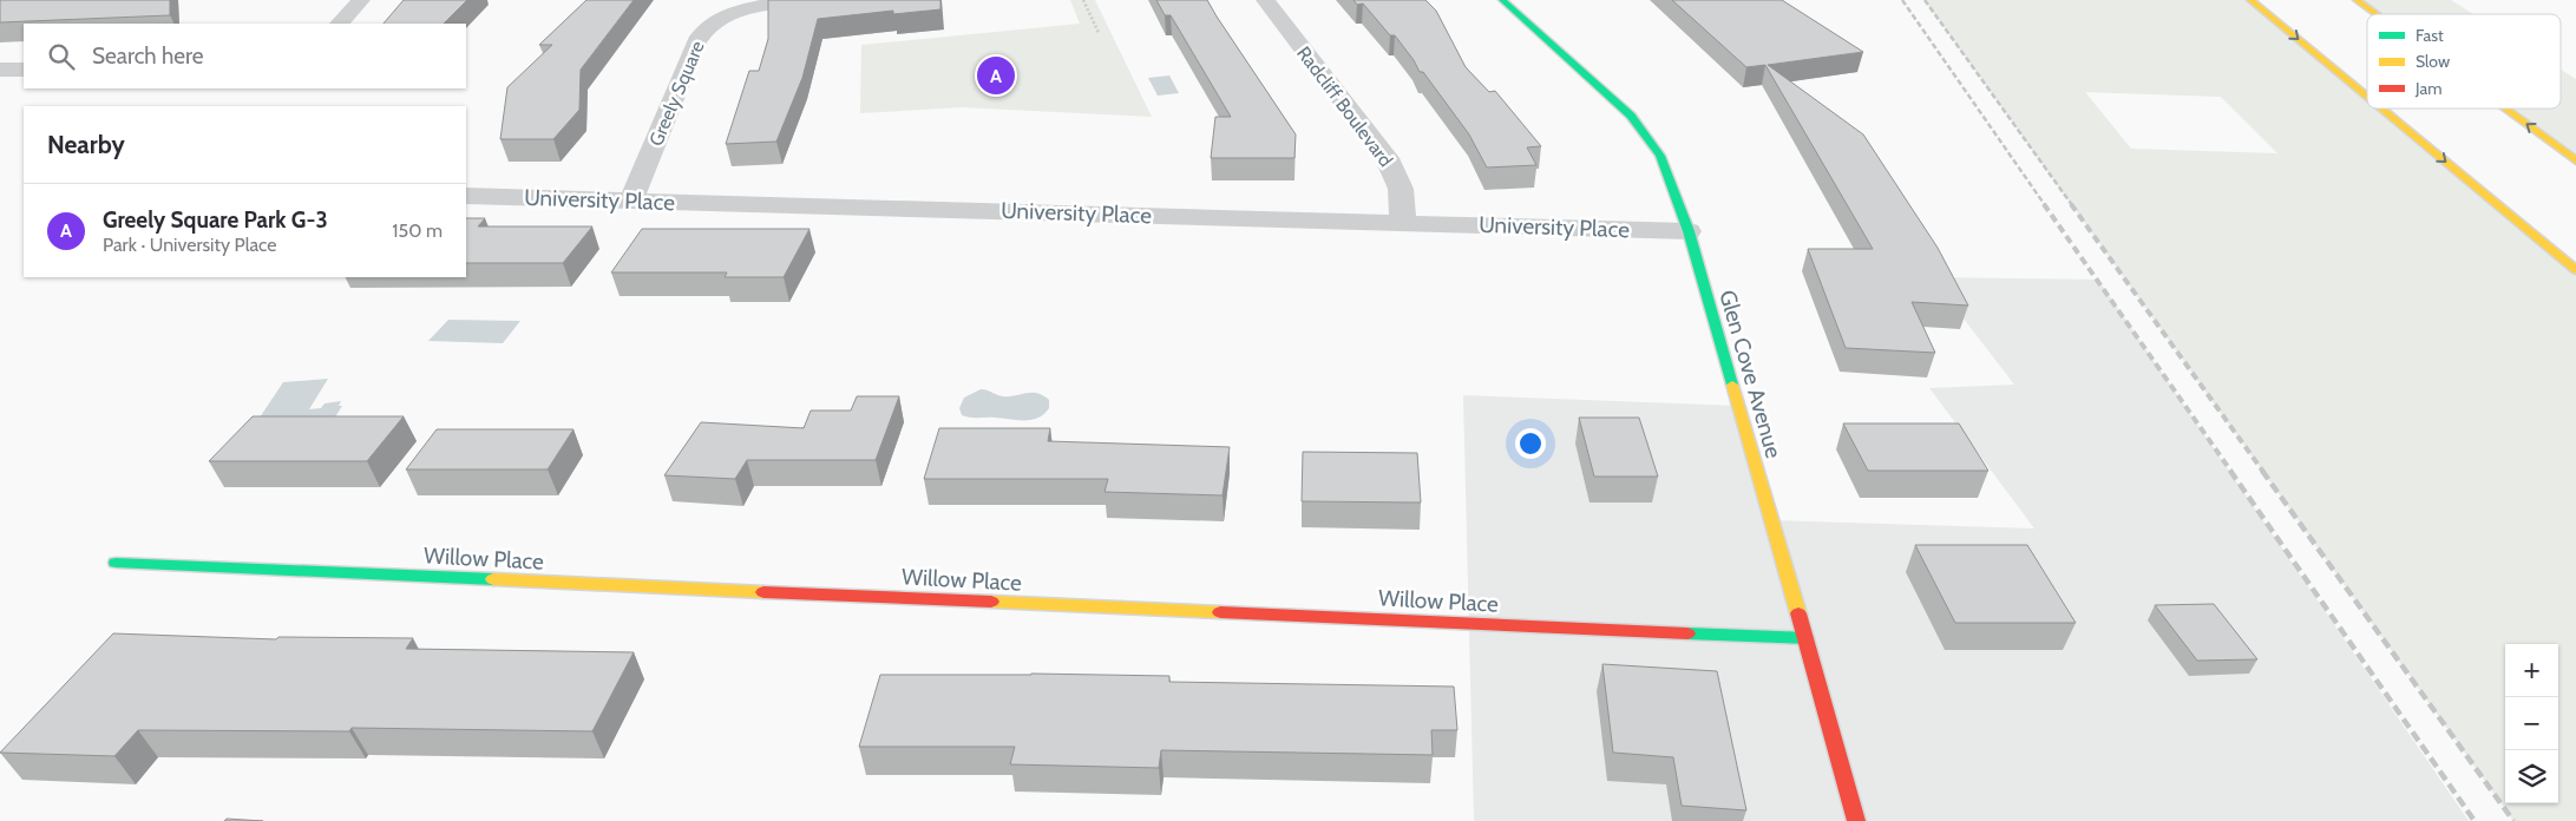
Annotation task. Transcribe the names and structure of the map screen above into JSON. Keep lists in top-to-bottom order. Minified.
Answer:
{"streets":{"main road":["Glen Cove Avenue","Willow Place"],"street":["Greely Square","Radcliff Boulevard","University Place"]},"crossings":[["Greely Square","University Place"],["Radcliff Boulevard","University Place"],["University Place","Glen Cove Avenue"],["Glen Cove Avenue","Willow Place"]],"legend":["Fast","Slow","Jam"],"page":{"search":"Search here","pins":"A","heading":"Nearby","list":[{"mark":"A","name":"Greely Square Park G-3","note":"Park · University Place","value":"150 m"}],"map_buttons":["+","−"]}}
